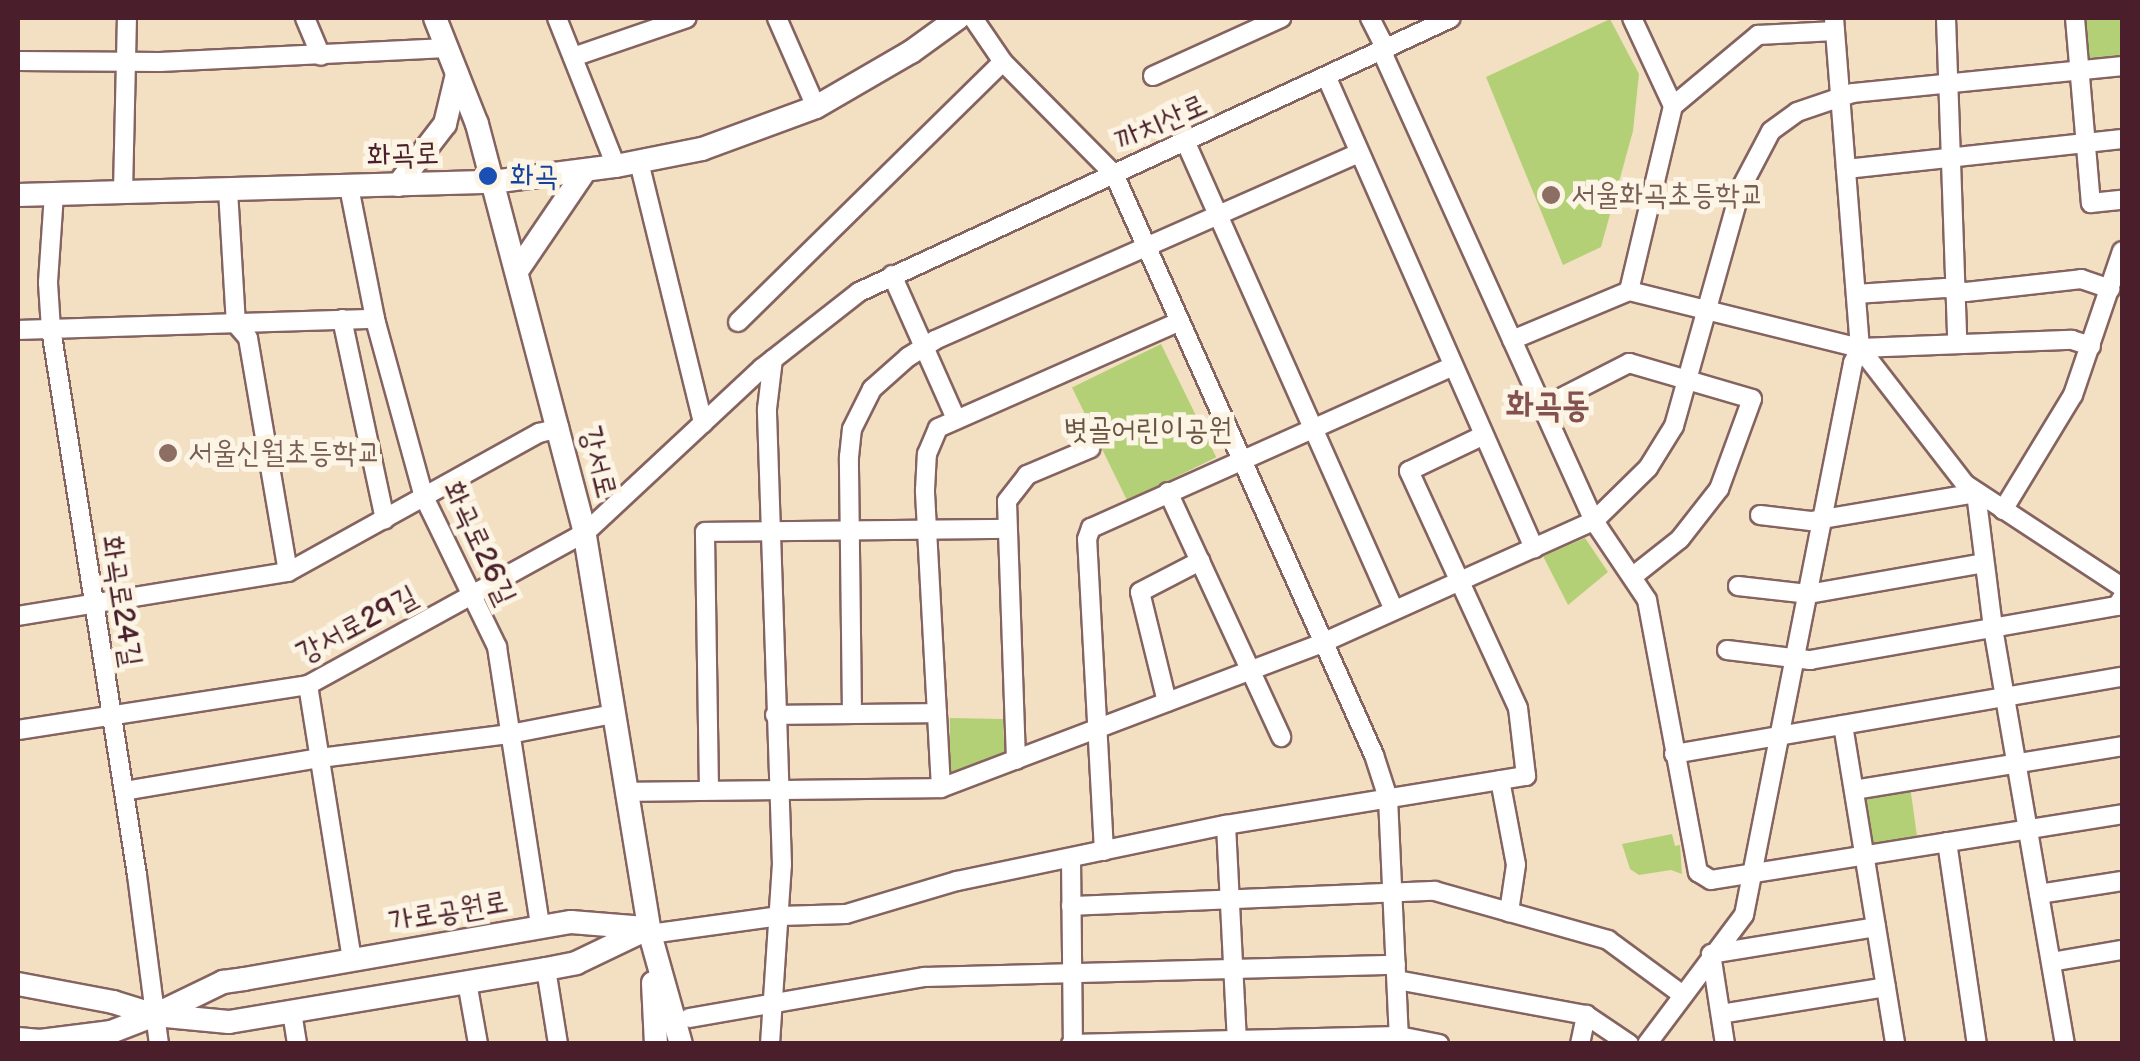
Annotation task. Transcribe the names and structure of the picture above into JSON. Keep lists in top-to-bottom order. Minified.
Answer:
{"streets":{"main road":["화곡로","강서로","가로공원로"],"street":["까치산로","화곡로26길","화곡로24길","강서로29길"]},"crossings":[["까치산로","강서로"],["까치산로","강서로29길"],["화곡로","강서로"],["화곡로","화곡로26길"],["화곡로","화곡로24길"],["강서로","강서로29길"],["강서로","가로공원로"],["화곡로26길","강서로29길"],["화곡로26길","가로공원로"],["화곡로24길","강서로29길"],["화곡로24길","가로공원로"]],"districts":["화곡동"],"parks":["볏골어린이공원"],"places":["화곡","서울화곡초등학교","서울신월초등학교"]}
